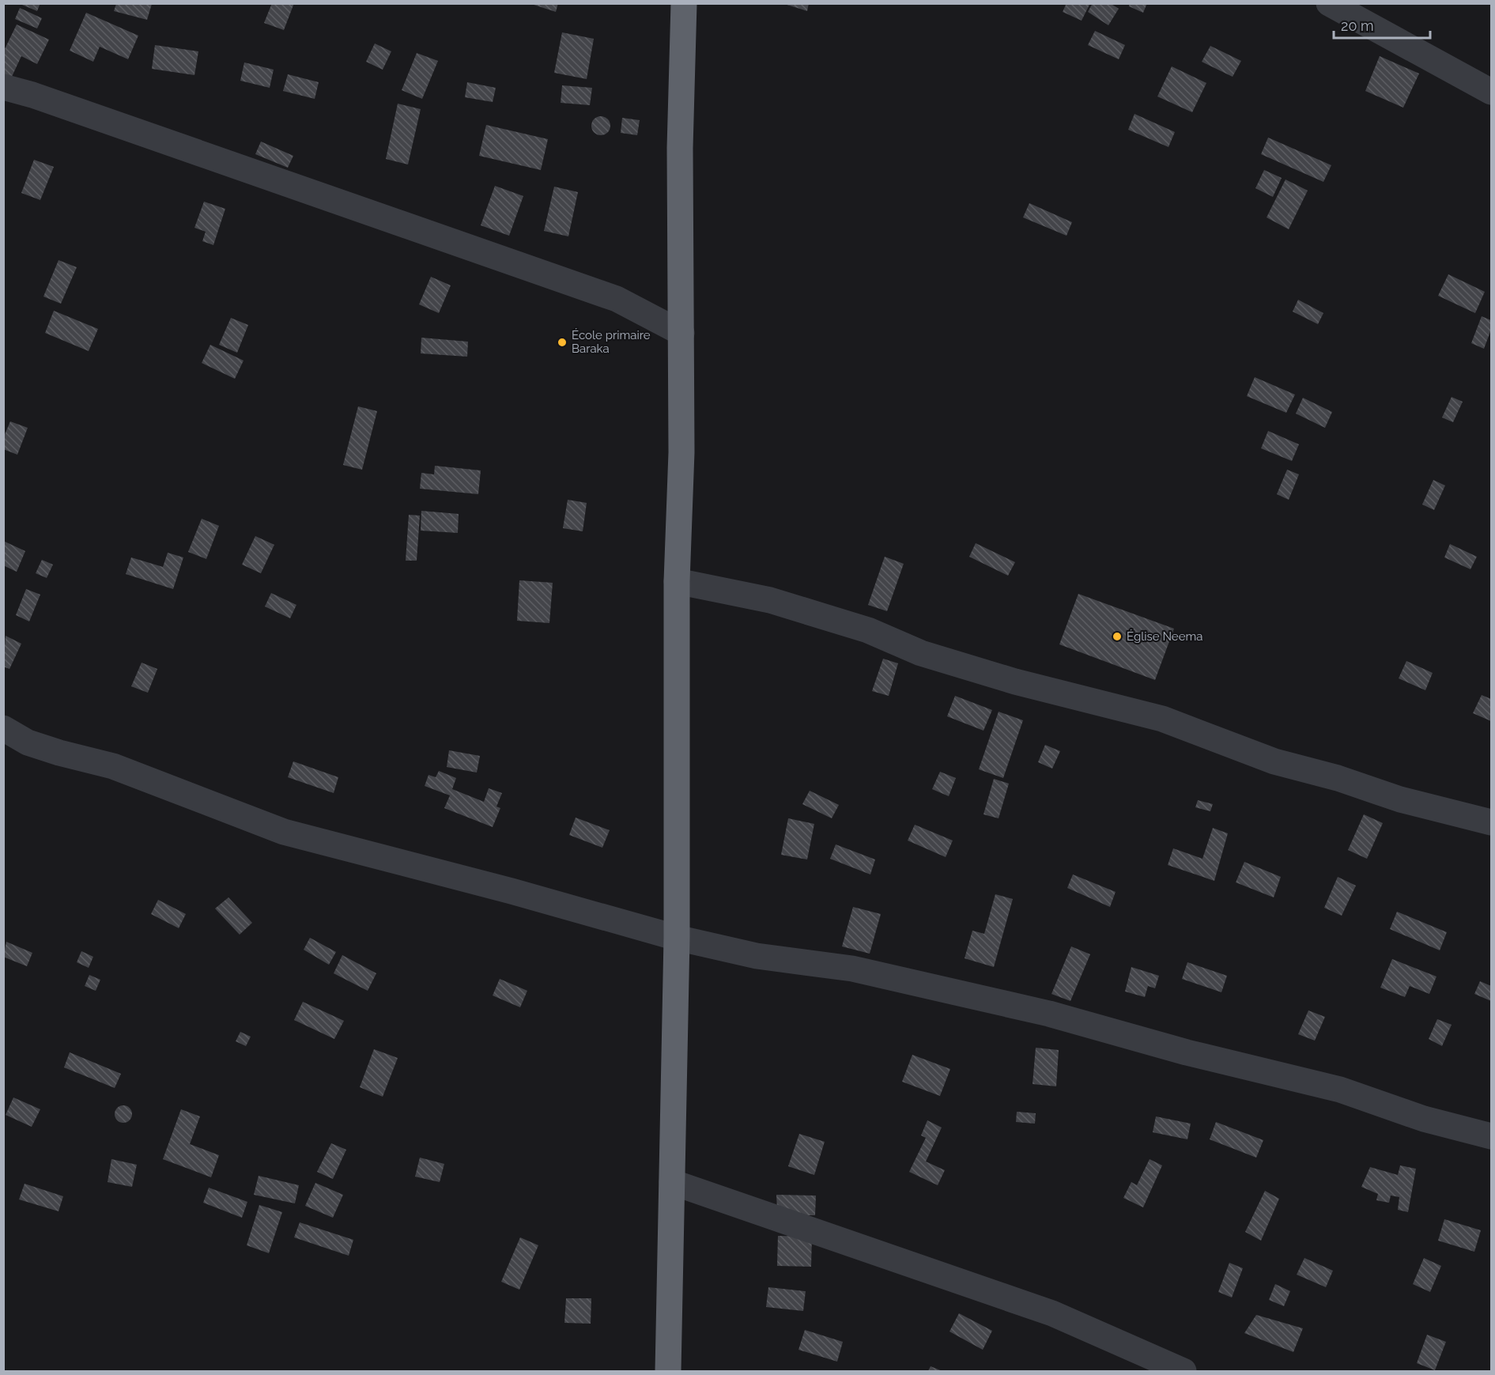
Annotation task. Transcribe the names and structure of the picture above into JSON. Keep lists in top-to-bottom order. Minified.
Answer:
{"places":["École primaire Baraka","Église Neema"],"scale_bar":"20 m"}
